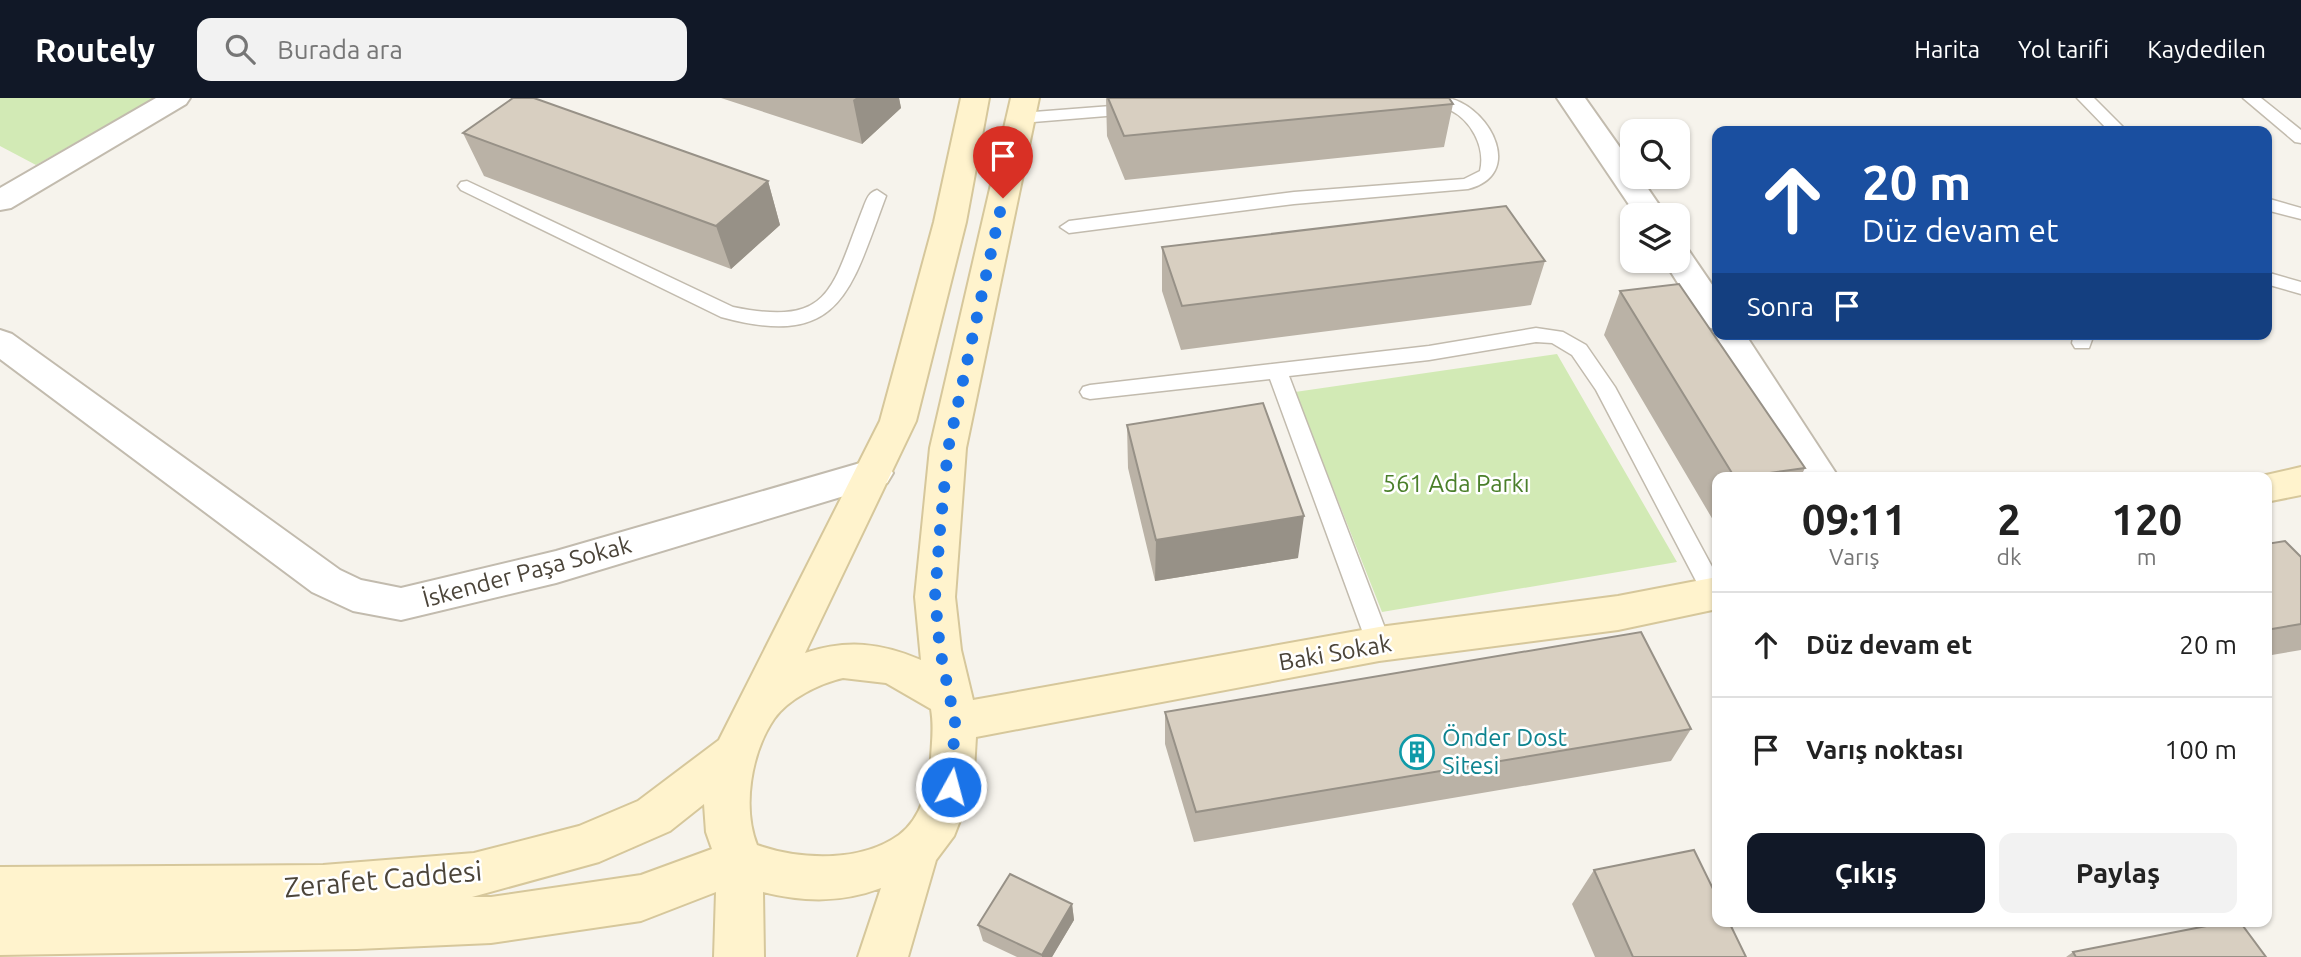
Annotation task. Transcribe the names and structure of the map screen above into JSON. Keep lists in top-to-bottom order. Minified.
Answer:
{"streets":{"main road":["Baki Sokak","Zerafet Caddesi"],"street":["İskender Paşa Sokak"]},"crossings":[["Baki Sokak","Zerafet Caddesi"]],"parks":["561 Ada Parkı"],"places":{"building":["Önder Dost Sitesi"]},"page":{"header":"Routely","search":"Burada ara","nav":["Harita","Yol tarifi","Kaydedilen"],"turn":["20 m","Düz devam et"],"then":"Sonra","eta":["09:11","Varış","2","dk","120","m"],"list":[{"name":"Düz devam et","value":"20 m"},{"name":"Varış noktası","value":"100 m"}],"buttons":["Çıkış","Paylaş"]}}
